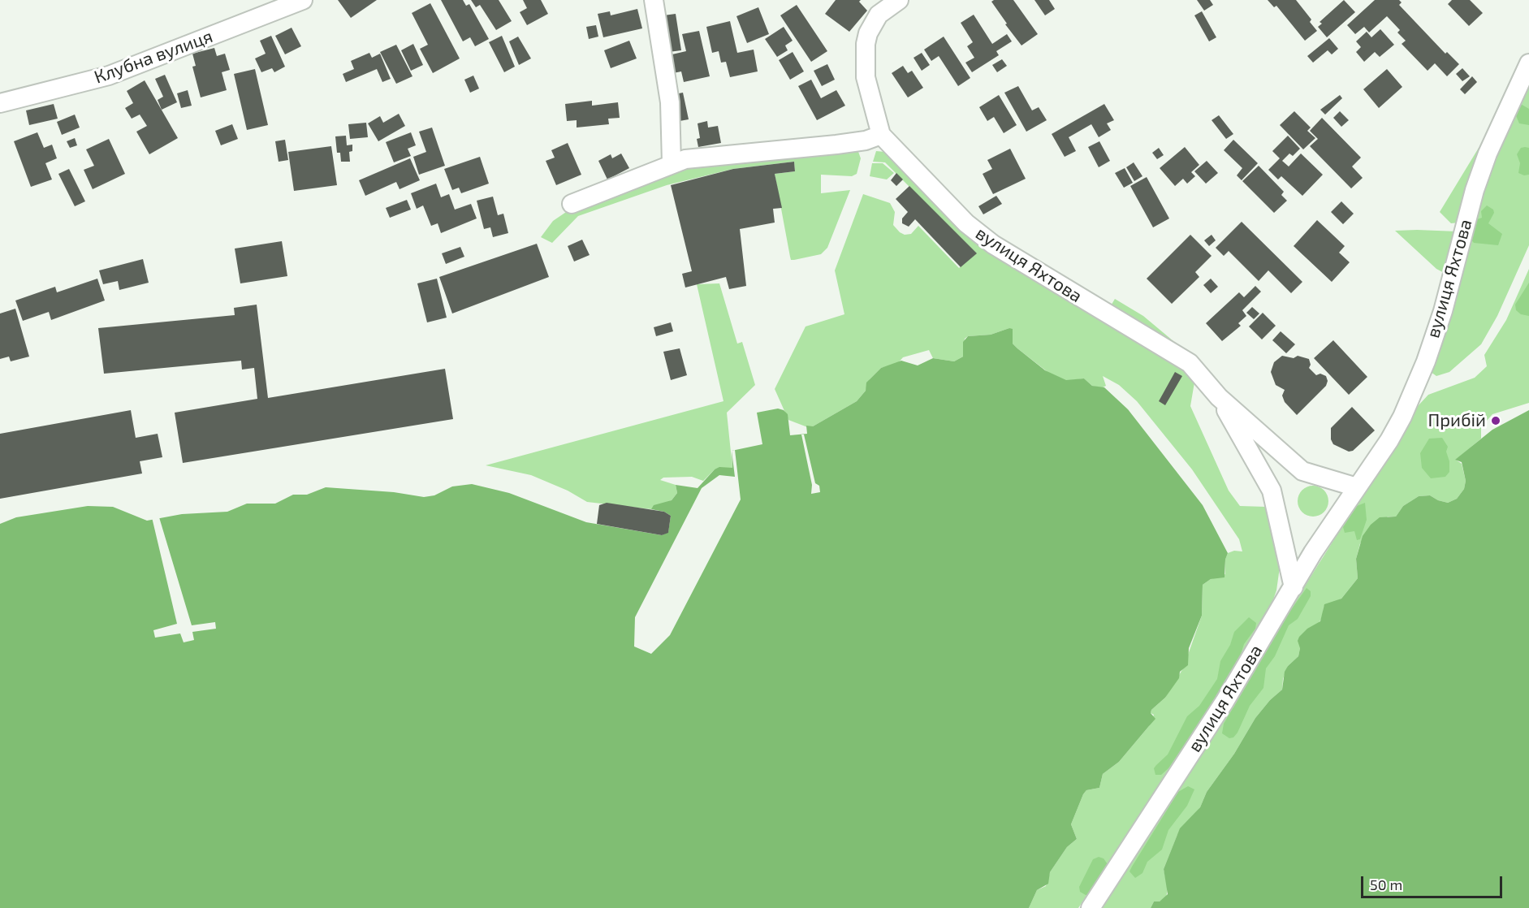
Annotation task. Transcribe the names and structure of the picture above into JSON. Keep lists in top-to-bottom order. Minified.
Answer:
{"streets":{"street":["Клубна вулиця","вулиця Яхтова"]},"places":["Прибій"],"scale_bar":"50 m"}
